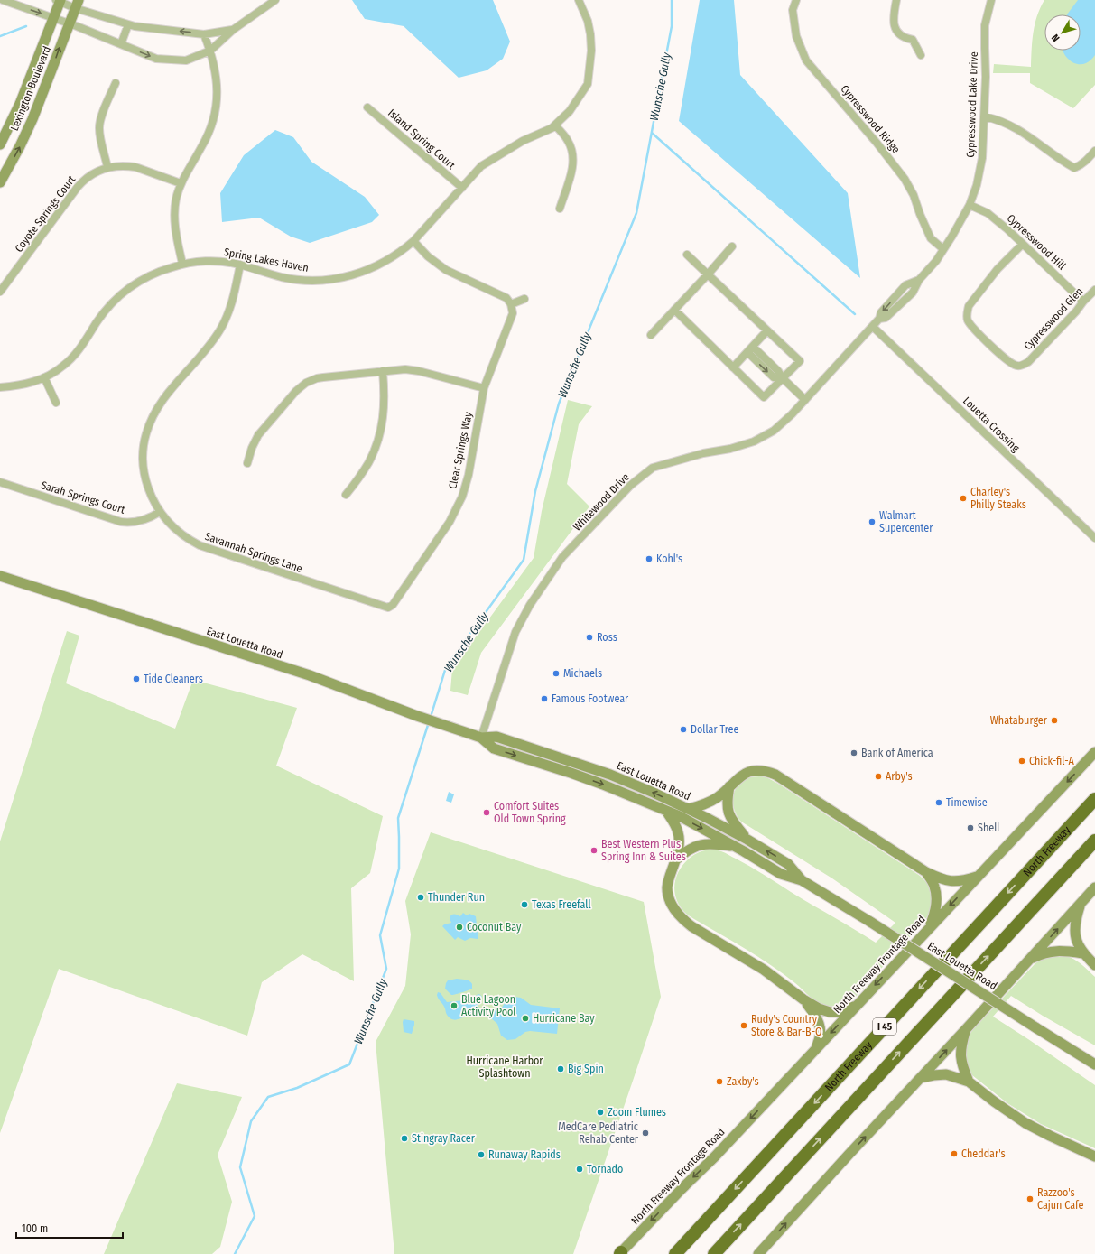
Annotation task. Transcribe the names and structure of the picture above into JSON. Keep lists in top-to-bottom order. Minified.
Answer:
{"streets":{"highway":["North Freeway","I 45"],"main road":["Lexington Boulevard","East Louetta Road","North Freeway Frontage Road"],"street":["Cypresswood Lake Drive","Cypresswood Ridge","Island Spring Court","Coyote Springs Court","Cypresswood Hill","Spring Lakes Haven","Cypresswood Glen","Louetta Crossing","Clear Springs Way","Sarah Springs Court","Whitewood Drive","Savannah Springs Lane"]},"crossings":[["Cypresswood Lake Drive","Cypresswood Ridge"],["Cypresswood Lake Drive","Cypresswood Hill"],["Cypresswood Lake Drive","Louetta Crossing"],["Cypresswood Lake Drive","Whitewood Drive"],["Island Spring Court","Spring Lakes Haven"],["Cypresswood Hill","Cypresswood Glen"],["Spring Lakes Haven","Savannah Springs Lane"],["Louetta Crossing","Whitewood Drive"],["Clear Springs Way","Savannah Springs Lane"],["Sarah Springs Court","Savannah Springs Lane"],["Whitewood Drive","East Louetta Road"]],"one_way":["North Freeway Frontage Road"],"water":["Wunsche Gully"],"parks":["Hurricane Harbor Splashtown"],"places":["Charley's Philly Steaks","Walmart Supercenter","Kohl's","Ross","Michaels","Tide Cleaners","Famous Footwear","Whataburger","Dollar Tree","Bank of America","Chick-fil-A","Arby's","Timewise","Comfort Suites Old Town Spring","Shell","Best Western Plus Spring Inn & Suites","Thunder Run","Texas Freefall","Coconut Bay","Blue Lagoon Activity Pool","Hurricane Bay","Rudy's Country Store & Bar-B-Q","Big Spin","Zaxby's","Zoom Flumes","MedCare Pediatric Rehab Center","Stingray Racer","Cheddar's","Runaway Rapids","Tornado","Razzoo's Cajun Cafe"],"scale_bar":"100 m","north":"bottom left"}
